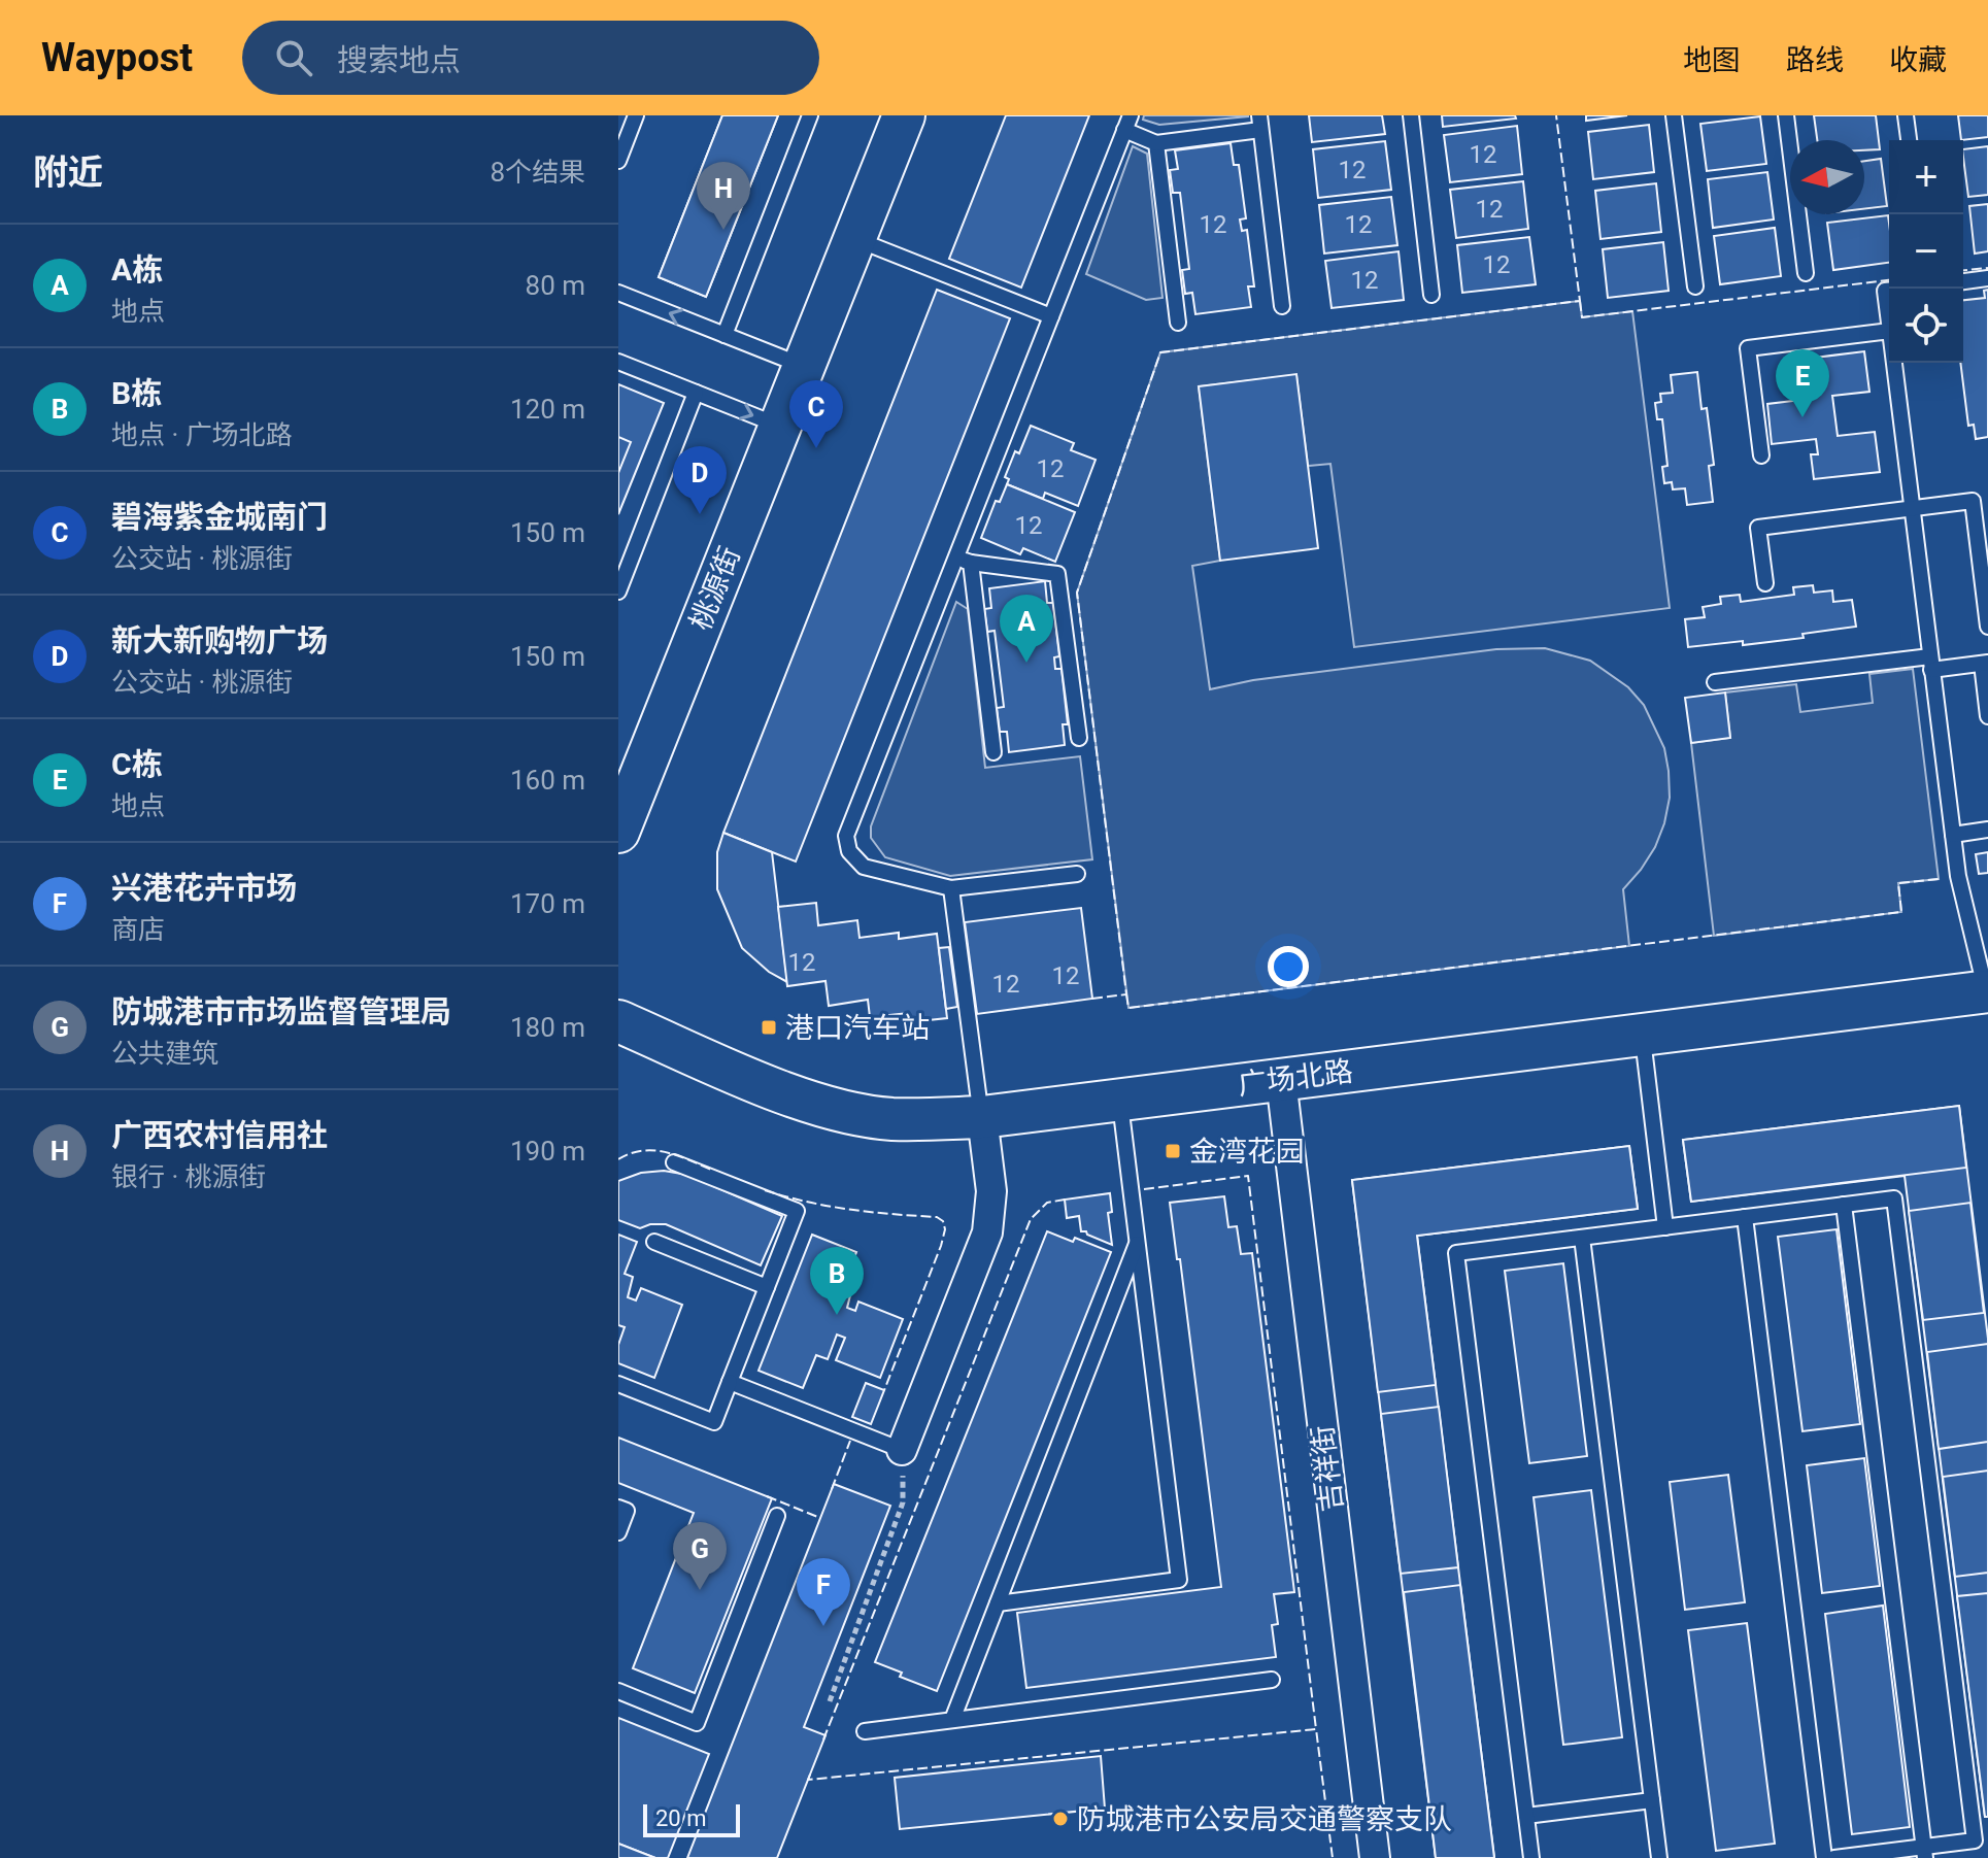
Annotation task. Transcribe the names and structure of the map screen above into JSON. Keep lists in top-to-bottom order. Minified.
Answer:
{"streets":{"street":["桃源街","广场北路","吉祥街"]},"crossings":[["广场北路","吉祥街"]],"places":{"transit":["港口汽车站","金湾花园"],"other":["防城港市公安局交通警察支队"]},"house_numbers":["12","12","12","12","12","12","12","12","12","12","12","12"],"scale_bar":"20 m","north":"left","page":{"header":"Waypost","search":"搜索地点","nav":["地图","路线","收藏"],"heading":["附近","8个结果"],"map_buttons":["+","−"],"pins":["H","E","C","D","A","B","G","F"],"list":[{"mark":"A","name":"A栋","note":"地点","value":"80 m"},{"mark":"B","name":"B栋","note":"地点 · 广场北路","value":"120 m"},{"mark":"C","name":"碧海紫金城南门","note":"公交站 · 桃源街","value":"150 m"},{"mark":"D","name":"新大新购物广场","note":"公交站 · 桃源街","value":"150 m"},{"mark":"E","name":"C栋","note":"地点","value":"160 m"},{"mark":"F","name":"兴港花卉市场","note":"商店","value":"170 m"},{"mark":"G","name":"防城港市市场监督管理局","note":"公共建筑","value":"180 m"},{"mark":"H","name":"广西农村信用社","note":"银行 · 桃源街","value":"190 m"}],"scale":"20 m"}}
